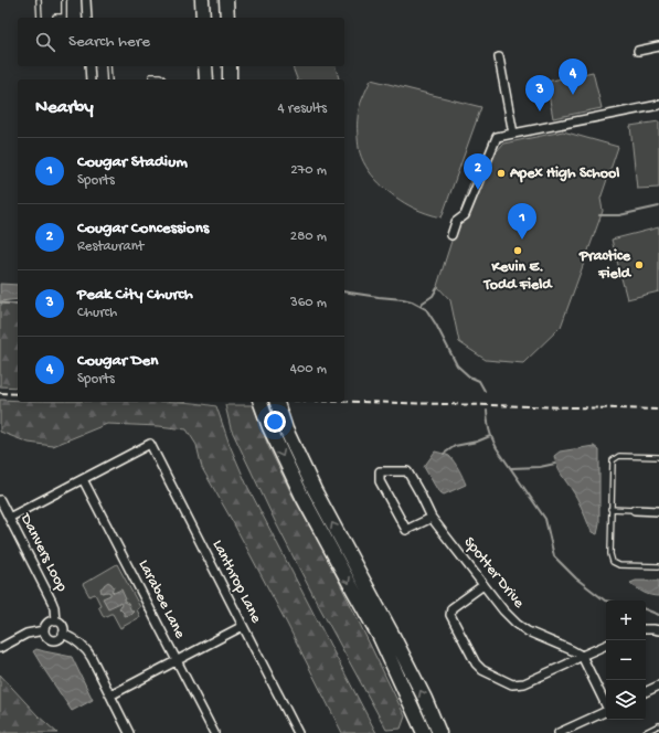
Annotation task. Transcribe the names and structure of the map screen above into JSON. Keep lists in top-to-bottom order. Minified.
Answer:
{"streets":{"street":["Danvers Loop","Spotter Drive","Lanthrop Lane","Larabee Lane"]},"crossings":[["Lanthrop Lane","Larabee Lane"]],"places":["Apex High School","Kevin E. Todd Field","Practice Field"],"page":{"search":"Search here","pins":["4","3","2","1"],"heading":["Nearby","4 results"],"list":[{"mark":"1","name":"Cougar Stadium","note":"Sports","value":"270 m"},{"mark":"2","name":"Cougar Concessions","note":"Restaurant","value":"280 m"},{"mark":"3","name":"Peak City Church","note":"Church","value":"360 m"},{"mark":"4","name":"Cougar Den","note":"Sports","value":"400 m"}],"map_buttons":["+","−"]}}
